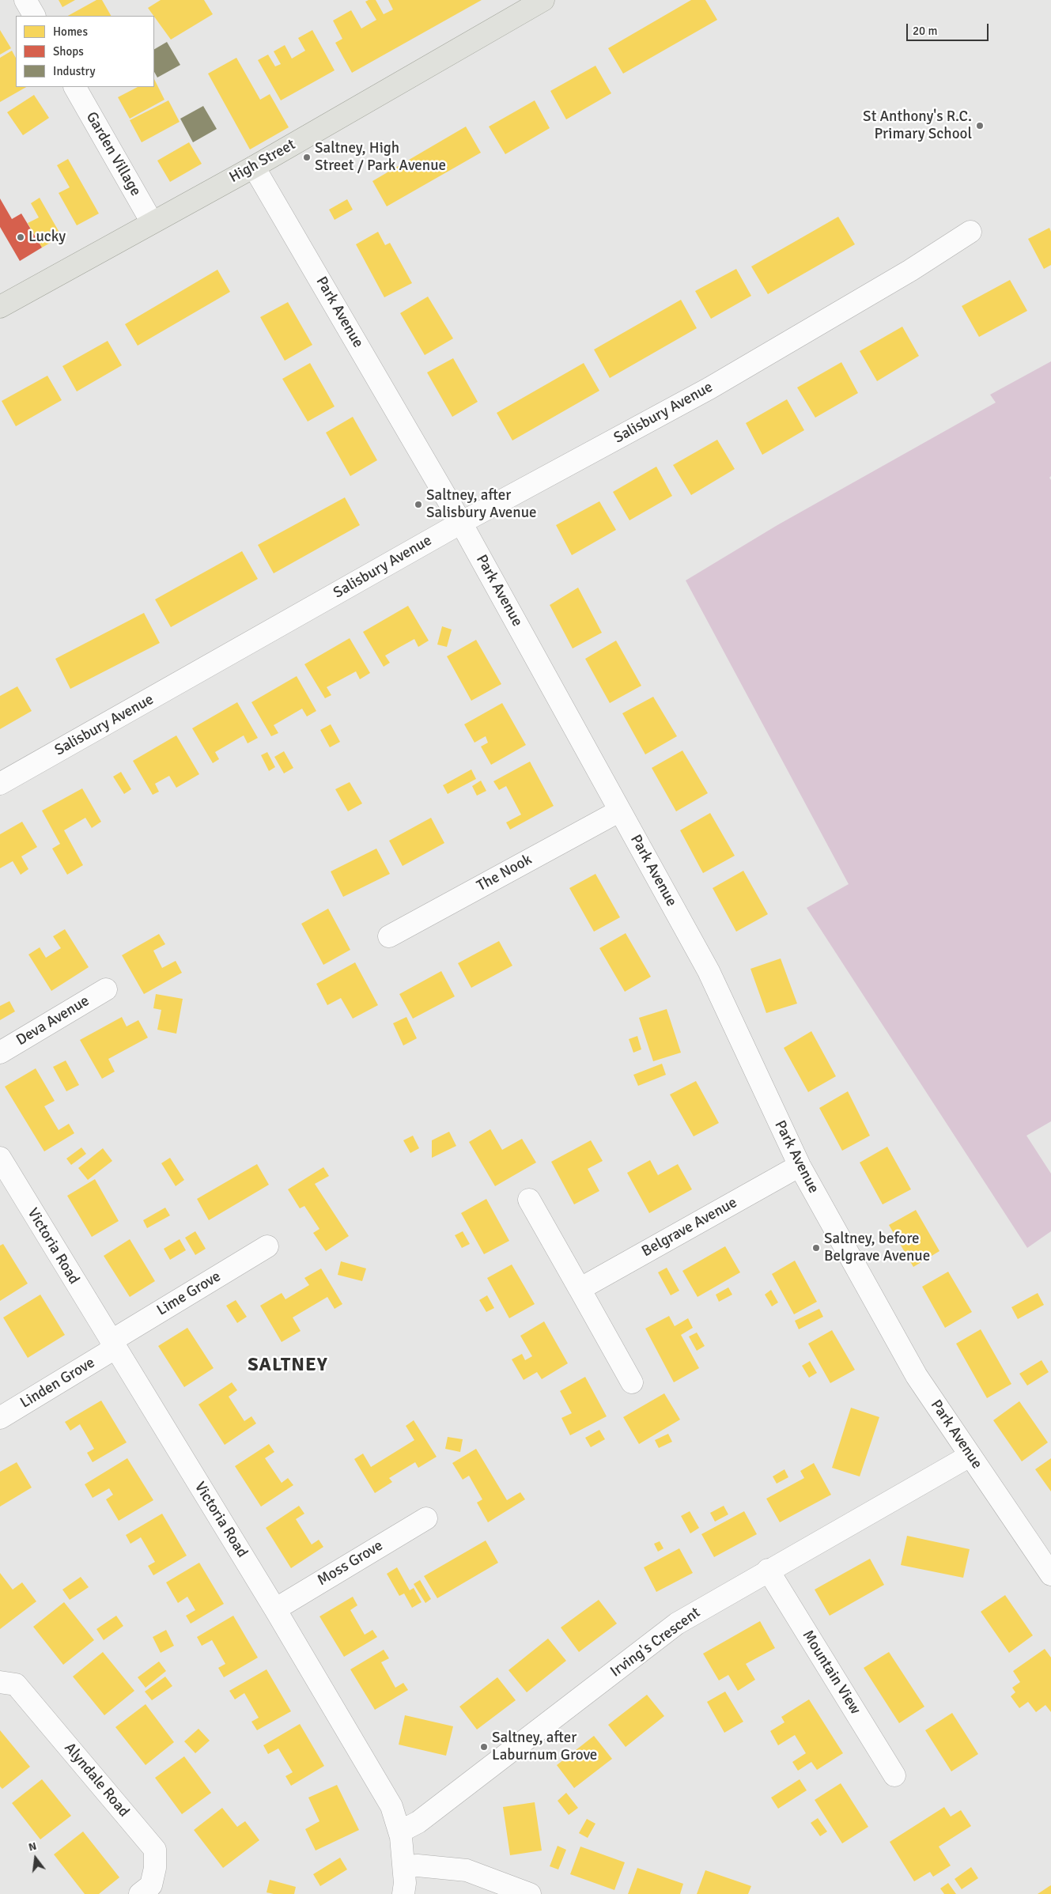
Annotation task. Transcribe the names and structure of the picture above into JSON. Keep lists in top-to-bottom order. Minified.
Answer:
{"streets":{"main road":["High Street"],"street":["Garden Village","Park Avenue","Salisbury Avenue","The Nook","Deva Avenue","Belgrave Avenue","Victoria Road","Lime Grove","Linden Grove","Moss Grove","Irving's Crescent","Mountain View","Alyndale Road"]},"crossings":[["Garden Village","High Street"],["High Street","Park Avenue"],["Park Avenue","Salisbury Avenue"],["Park Avenue","The Nook"],["Park Avenue","Belgrave Avenue"],["Park Avenue","Irving's Crescent"],["Victoria Road","Lime Grove"],["Victoria Road","Linden Grove"],["Victoria Road","Moss Grove"],["Victoria Road","Irving's Crescent"],["Lime Grove","Linden Grove"],["Irving's Crescent","Mountain View"]],"districts":["SALTNEY"],"places":["St Anthony's R.C. Primary School","Saltney, High Street / Park Avenue","Lucky","Saltney, after Salisbury Avenue","Saltney, before Belgrave Avenue","Saltney, after Laburnum Grove"],"legend":["Homes","Shops","Industry"],"scale_bar":"20 m","north":"top"}
